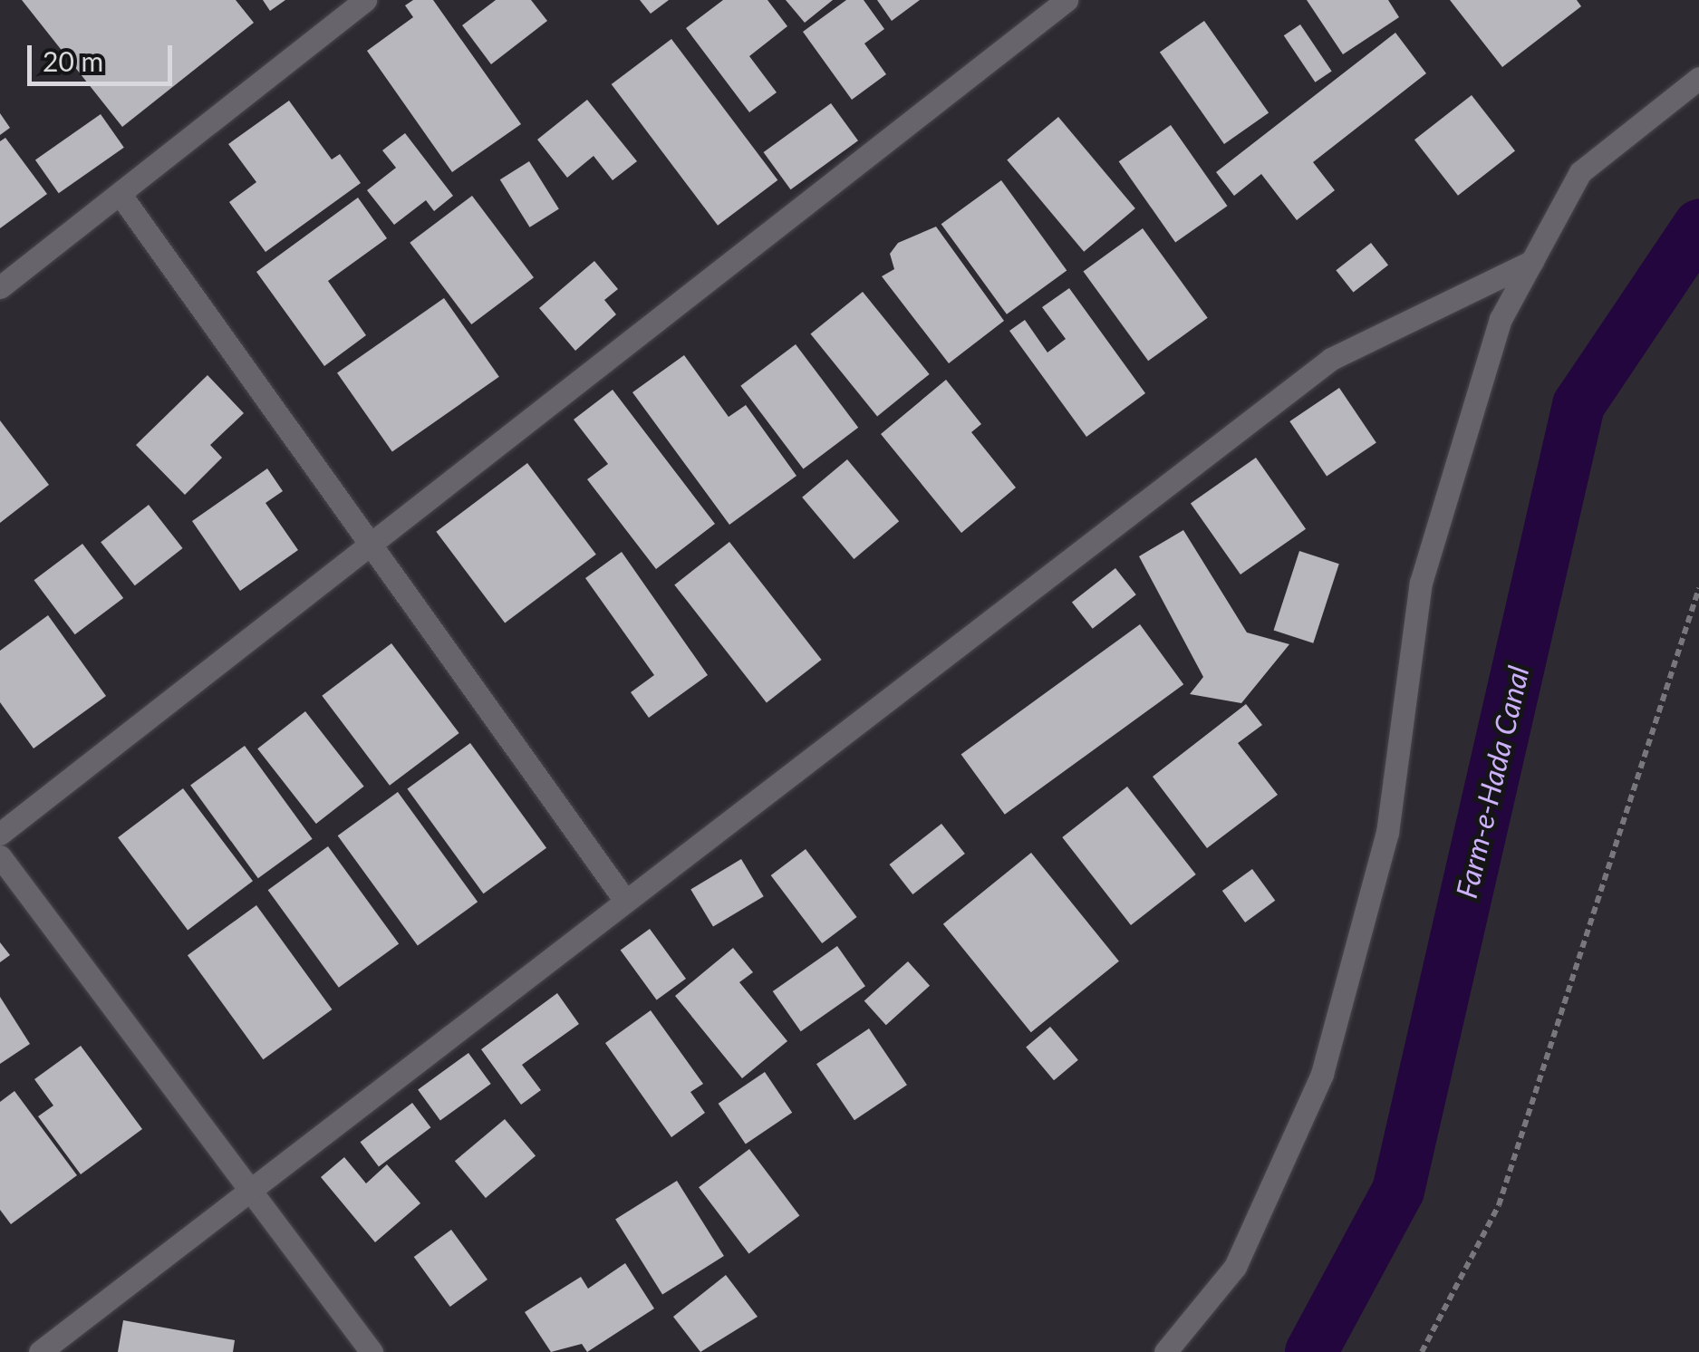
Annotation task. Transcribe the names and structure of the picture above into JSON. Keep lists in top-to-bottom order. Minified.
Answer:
{"water":["Farm-e-Hada Canal"],"scale_bar":"20 m"}
